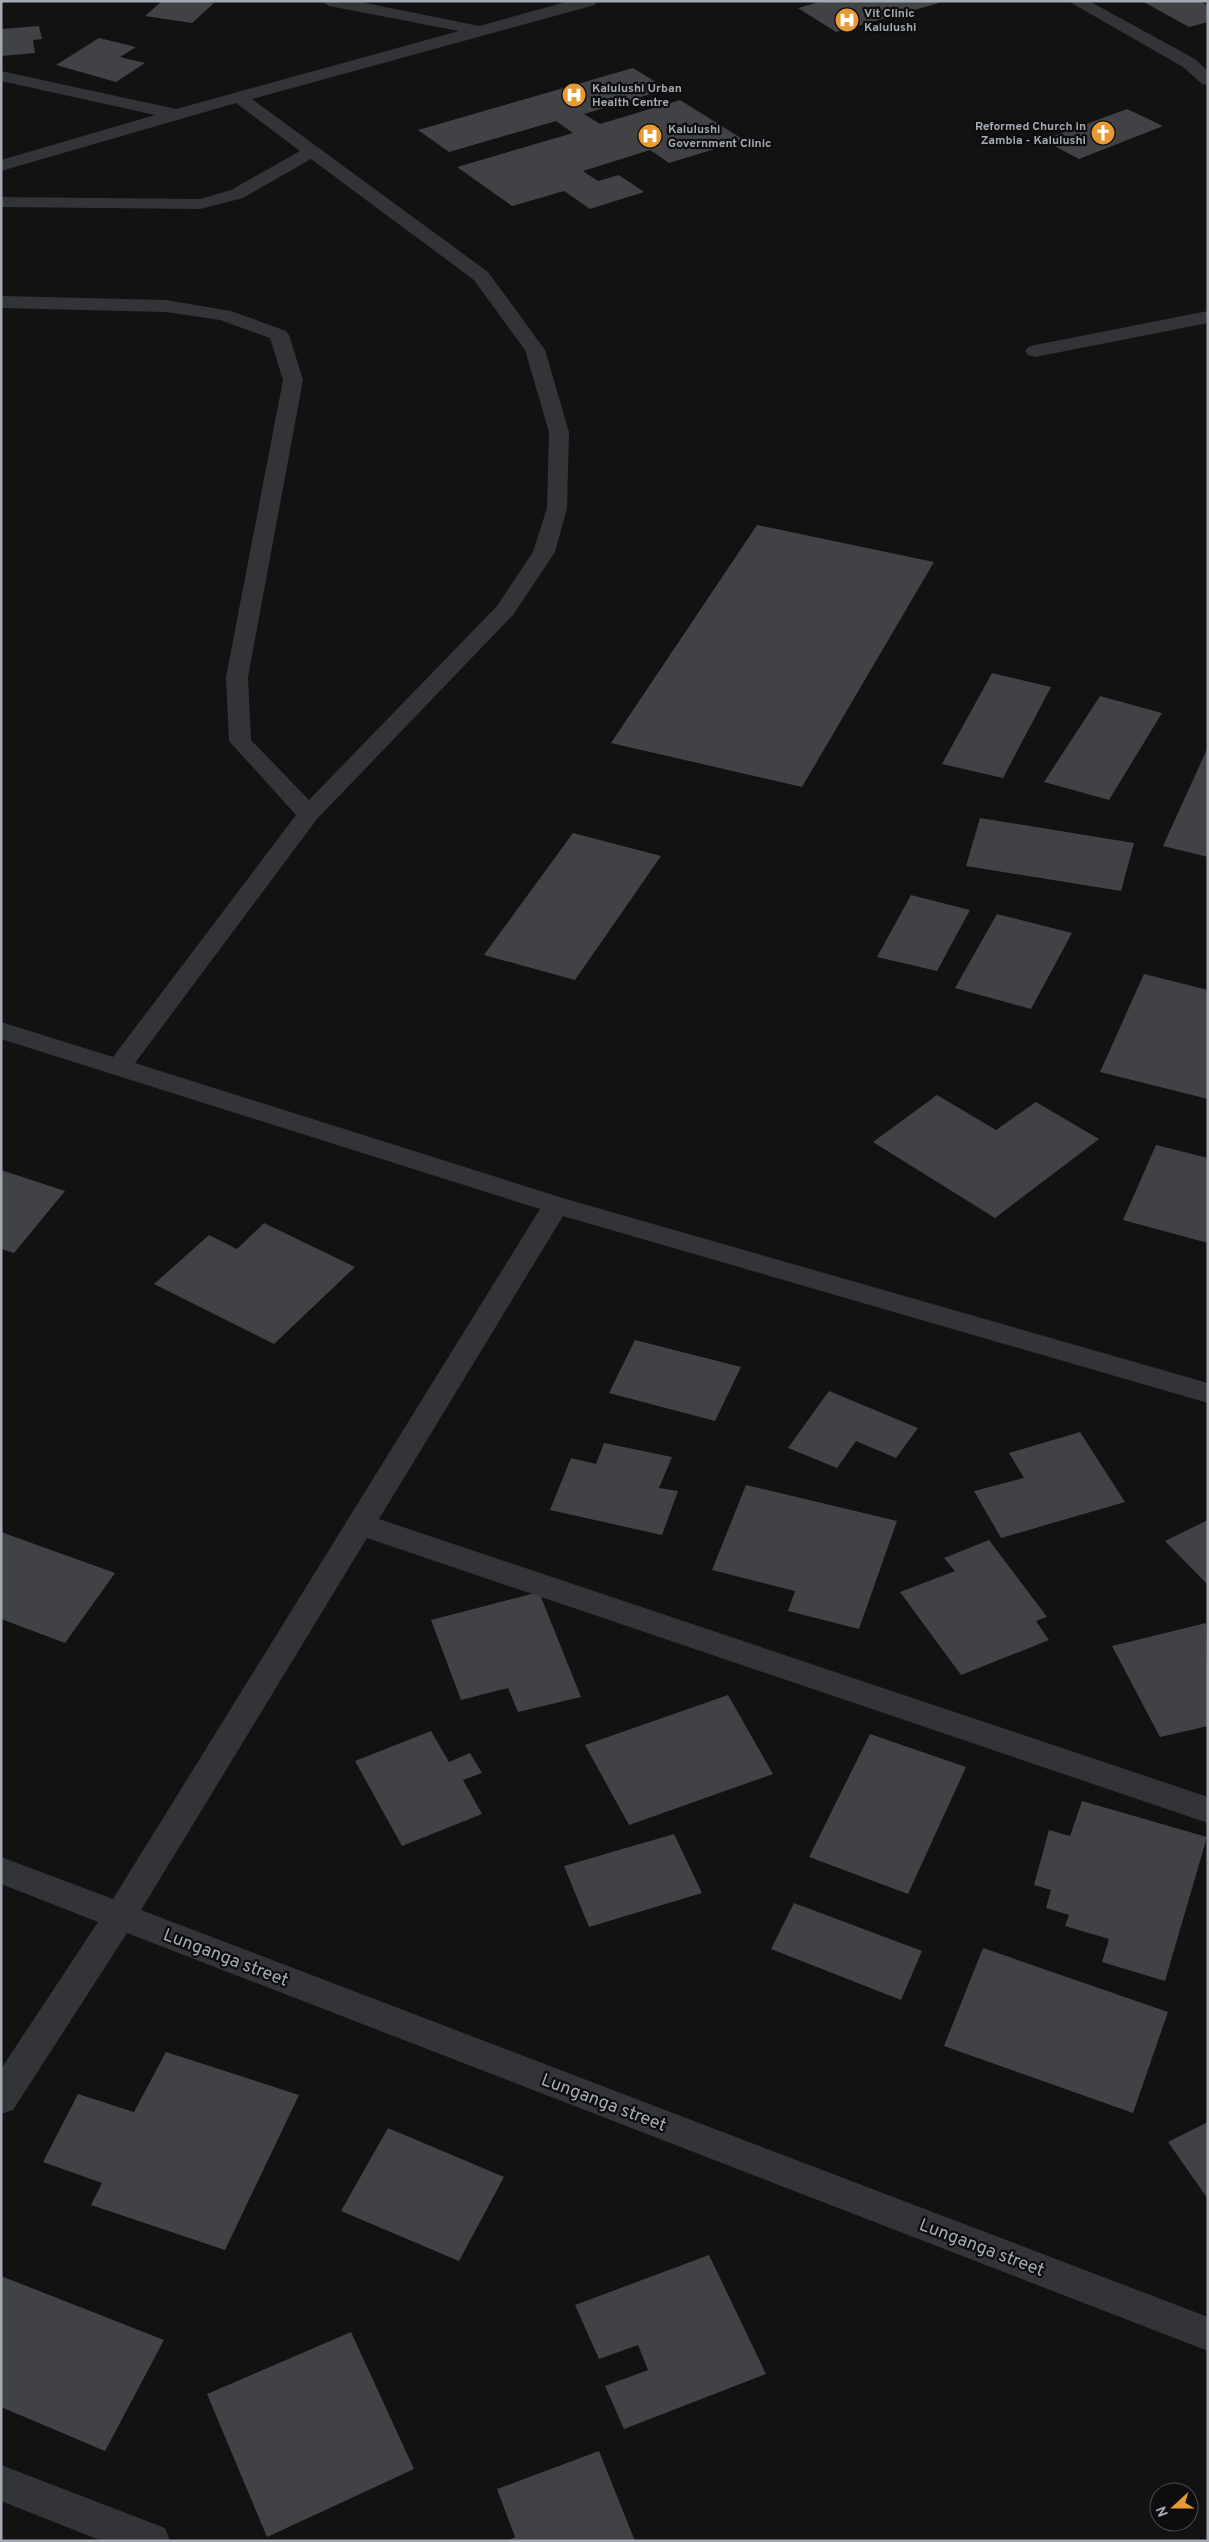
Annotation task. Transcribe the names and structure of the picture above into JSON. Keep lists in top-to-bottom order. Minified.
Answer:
{"streets":{"street":["Lunganga street"]},"places":{"hospital":["Vit Clinic Kalulushi","Kalulushi Urban Health Centre","Kalulushi Government Clinic"],"church":["Reformed Church in Zambia - Kalulushi"]},"north":"left"}
